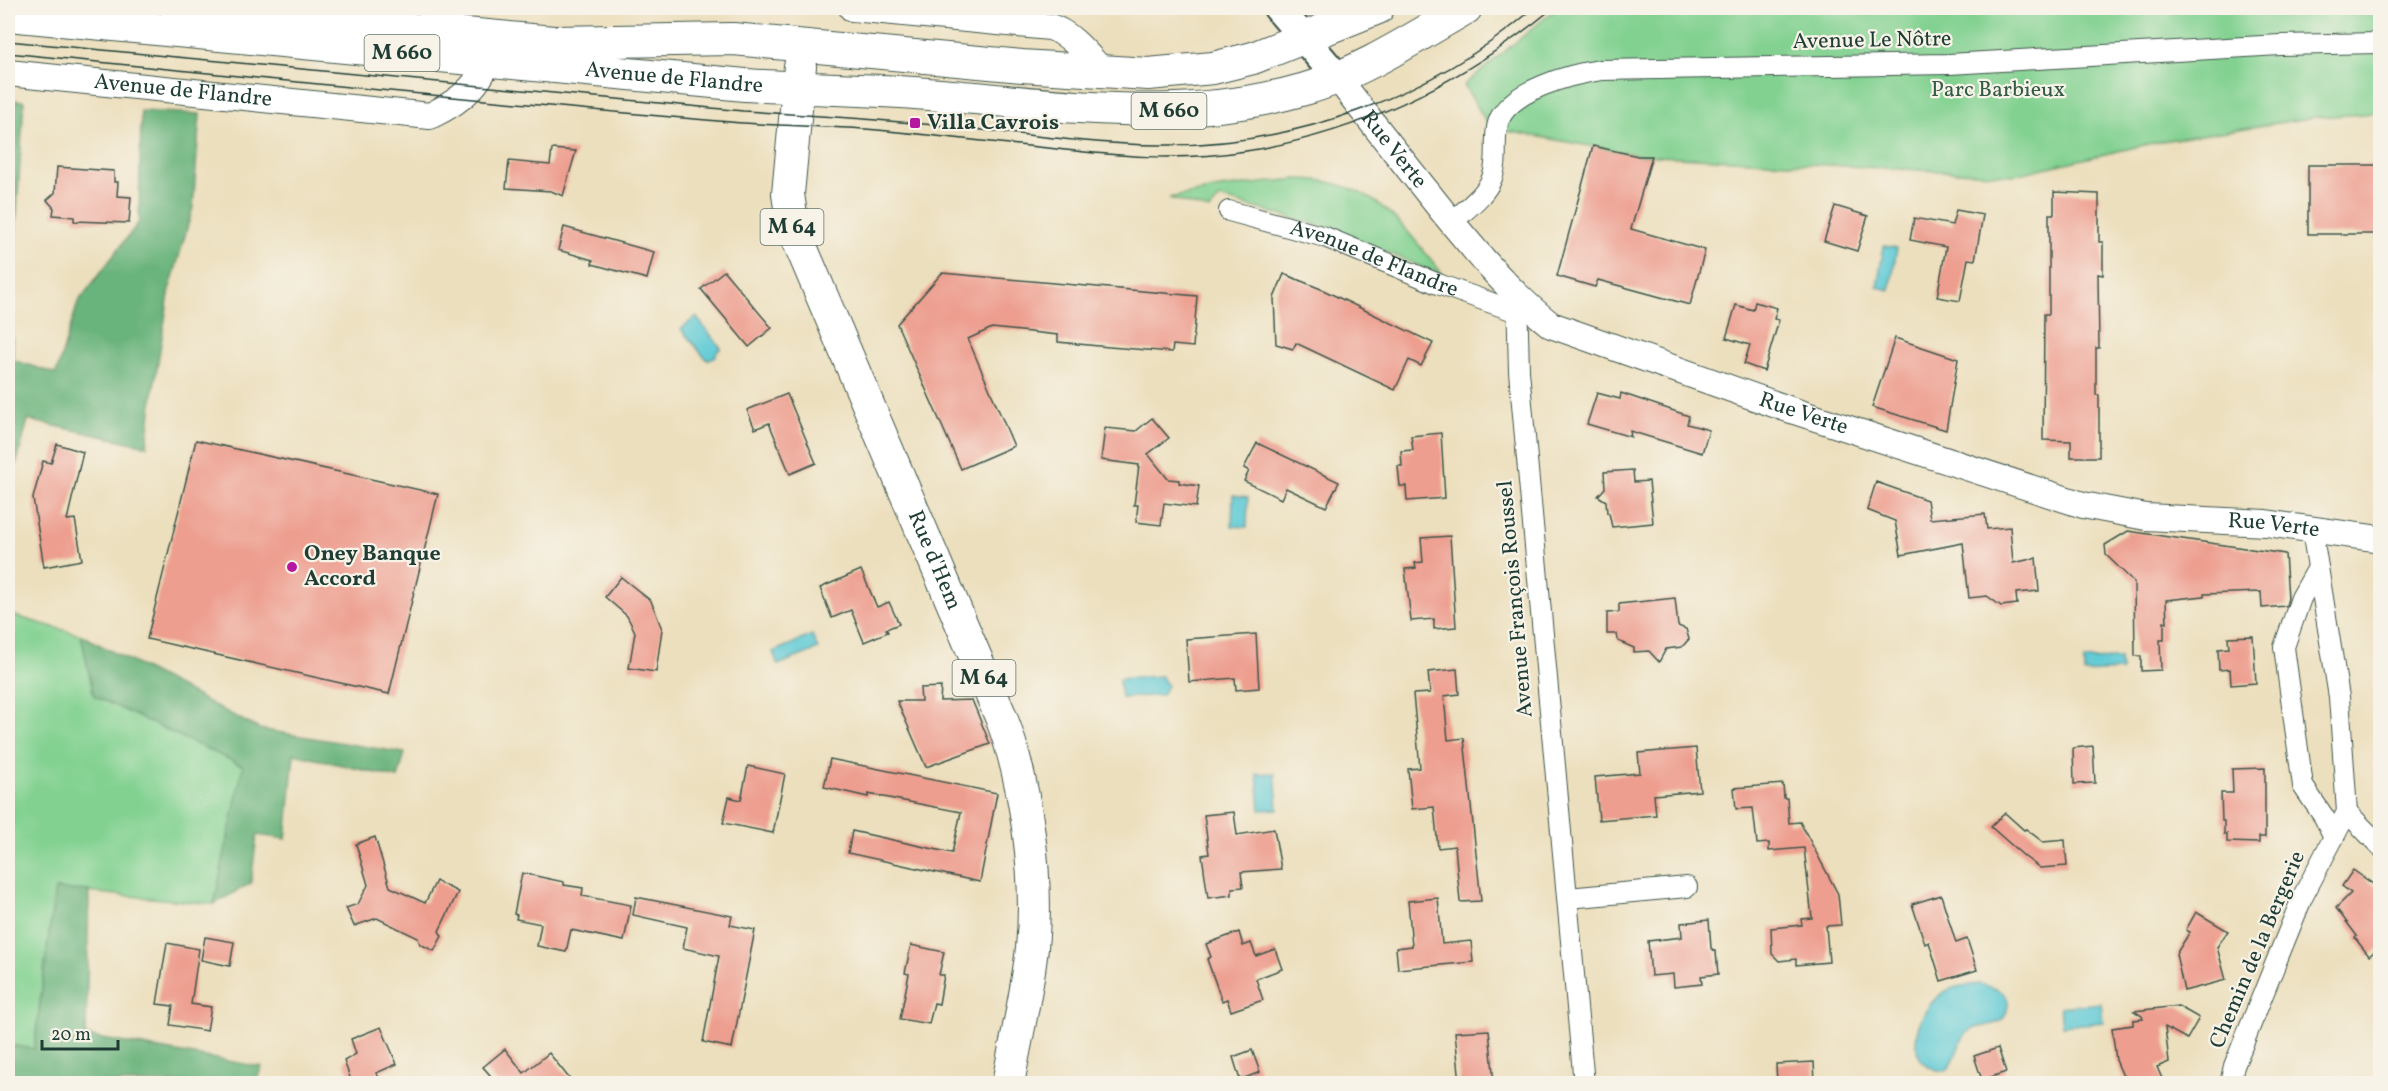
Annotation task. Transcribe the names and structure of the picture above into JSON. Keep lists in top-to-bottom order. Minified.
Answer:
{"streets":{"main road":["M 660","Avenue de Flandre","M 64","Rue d'Hem"],"street":["Avenue Le Nôtre","Rue Verte","Avenue François Roussel","Chemin de la Bergerie"]},"crossings":[["Avenue Le Nôtre","Rue Verte"],["M 660","Avenue de Flandre"],["M 660","Rue Verte"],["Avenue de Flandre","Rue Verte"],["Avenue de Flandre","Rue d'Hem"],["Avenue de Flandre","Avenue François Roussel"],["Rue Verte","Avenue François Roussel"]],"parks":["Parc Barbieux"],"places":{"transit":["Villa Cavrois"],"other":["Oney Banque Accord"]},"scale_bar":"20 m"}
